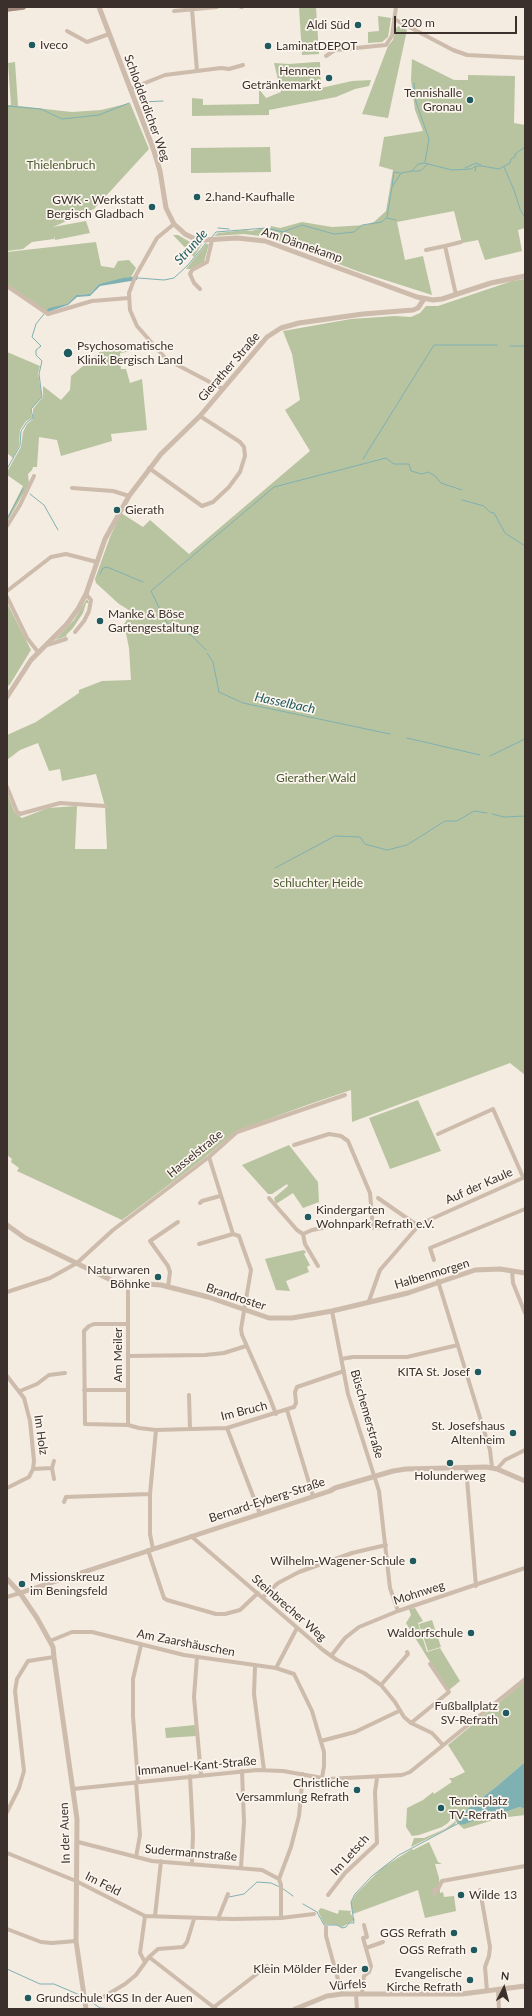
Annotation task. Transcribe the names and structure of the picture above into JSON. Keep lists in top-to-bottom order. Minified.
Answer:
{"streets":{"street":["Schlodderdicher Weg","Am Dännekamp","Gierather Straße","Hasselstraße","Auf der Kaule","Halbenmorgen","Brandroster","Am Meiler","Im Bruch","Büschemerstraße","Im Holz","Bernard-Eyberg-Straße","Mohnweg","Steinbrecher Weg","Am Zaarshäuschen","Immanuel-Kant-Straße","In der Auen","Sudermannstraße","Im Letsch","Im Feld","Vürfels"]},"crossings":[["Schlodderdicher Weg","Am Dännekamp"],["Am Dännekamp","Gierather Straße"],["Hasselstraße","Brandroster"],["Auf der Kaule","Halbenmorgen"],["Auf der Kaule","Brandroster"],["Halbenmorgen","Brandroster"],["Brandroster","Am Meiler"],["Brandroster","Büschemerstraße"],["Am Meiler","Im Bruch"],["Büschemerstraße","Bernard-Eyberg-Straße"],["Büschemerstraße","Mohnweg"],["Bernard-Eyberg-Straße","Steinbrecher Weg"],["Bernard-Eyberg-Straße","In der Auen"],["Mohnweg","Steinbrecher Weg"],["Steinbrecher Weg","Immanuel-Kant-Straße"],["Am Zaarshäuschen","Immanuel-Kant-Straße"],["Am Zaarshäuschen","In der Auen"],["Immanuel-Kant-Straße","In der Auen"],["Immanuel-Kant-Straße","Im Letsch"],["In der Auen","Sudermannstraße"],["In der Auen","Im Feld"]],"water":["Strunde","Hasselbach"],"parks":["Thielenbruch","Gierather Wald","Schluchter Heide"],"places":["Aldi Süd","Iveco","LaminatDEPOT","Hennen Getränkemarkt","Tennishalle Gronau","2.hand-Kaufhalle","GWK - Werkstatt Bergisch Gladbach","Psychosomatische Klinik Bergisch Land","Gierath","Manke & Böse Gartengestaltung","Kindergarten Wohnpark Refrath e.V.","Naturwaren Böhnke","KITA St. Josef","St. Josefshaus Altenheim","Holunderweg","Wilhelm-Wagener-Schule","Missionskreuz im Beningsfeld","Waldorfschule","Fußballplatz SV-Refrath","Christliche Versammlung Refrath","Tennisplatz TV-Refrath","Wilde 13","GGS Refrath","OGS Refrath","Klein Mölder Felder","Evangelische Kirche Refrath","Grundschule KGS In der Auen"],"scale_bar":"200 m","north":"top"}
